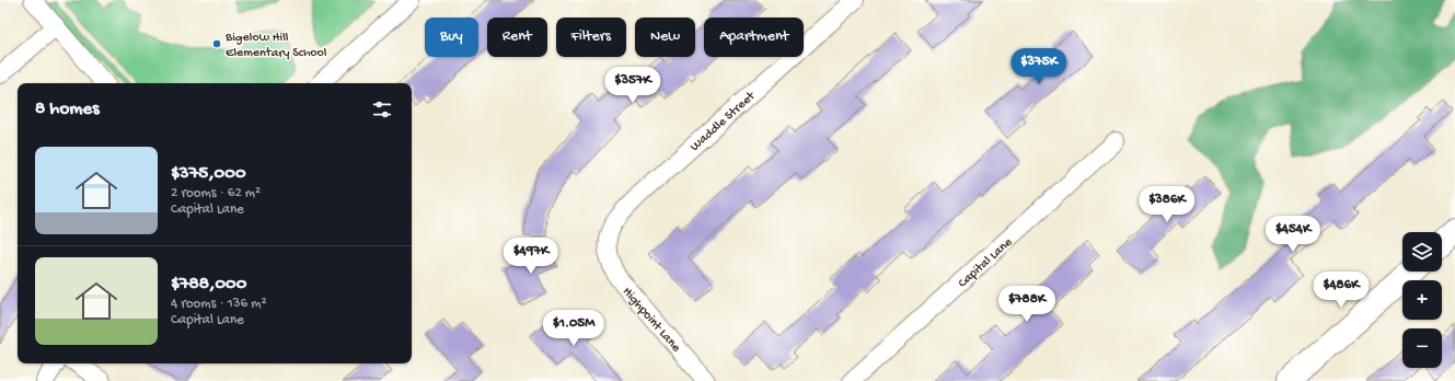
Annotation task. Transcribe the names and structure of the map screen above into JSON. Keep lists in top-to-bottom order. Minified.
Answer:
{"streets":{"street":["Waddle Street","Capital Lane","Highpoint Lane"]},"crossings":[["Waddle Street","Highpoint Lane"]],"places":["Bigelow Hill Elementary School"],"page":{"chip":["Buy","Rent","Filters","New","Apartment"],"price":["$375K","$357K","$386K","$454K","$497K","$486K","$788K","$1.05M"],"heading":"8 homes","list":[{"name":"$375,000","note":"2 rooms · 62 m² · Capital Lane"},{"name":"$788,000","note":"4 rooms · 136 m² · Capital Lane"}],"map_buttons":["+","−"]}}
